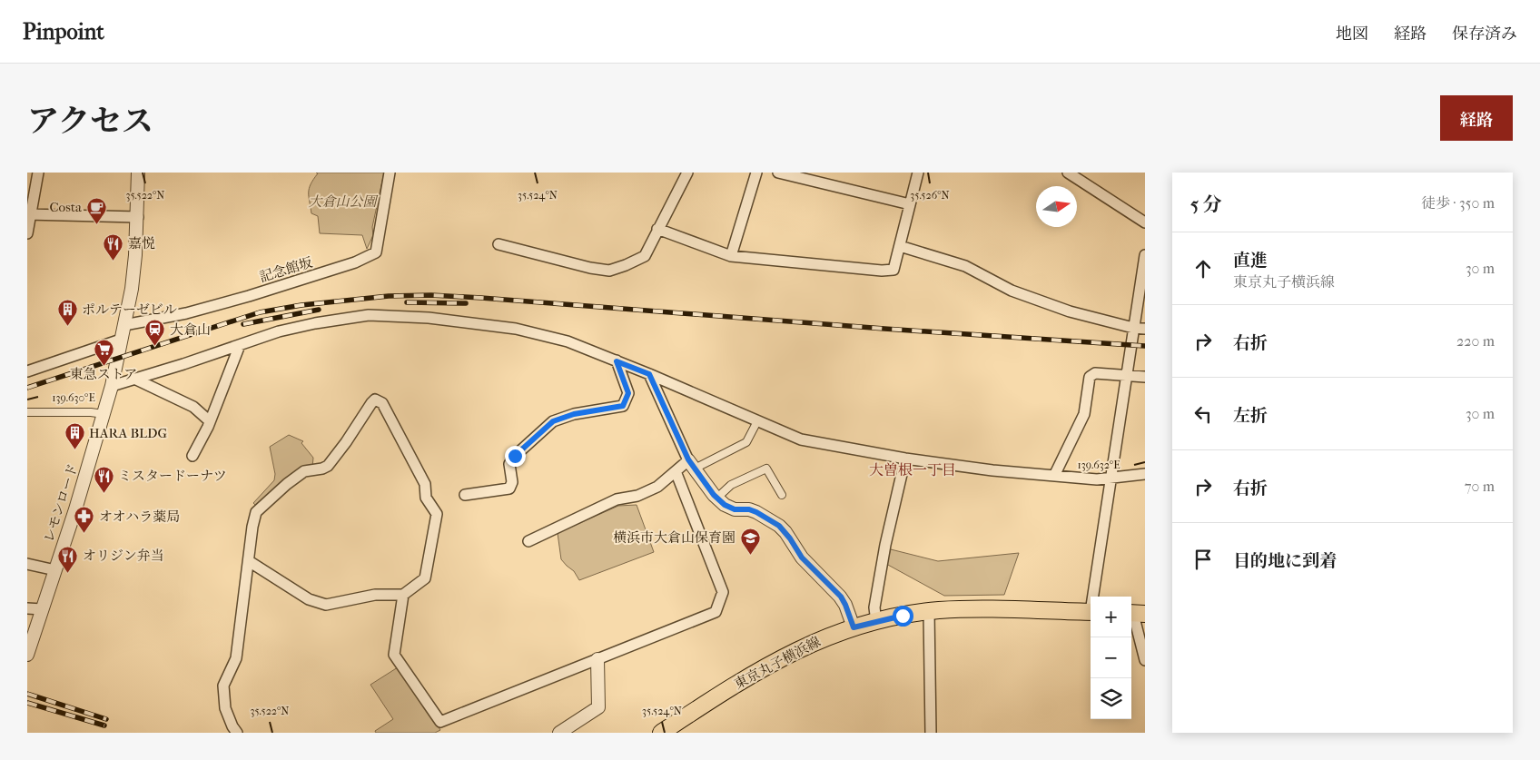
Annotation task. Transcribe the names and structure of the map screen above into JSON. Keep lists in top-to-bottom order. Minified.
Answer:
{"streets":{"main road":["東京丸子横浜線"],"street":["記念館坂","レモンロード"]},"crossings":[["記念館坂","レモンロード"]],"districts":["大曽根一丁目"],"parks":["大倉山公園"],"places":{"cafe":["Costa"],"restaurant":["嘉悦","ミスタードーナツ","オリジン弁当"],"building":["ポルテーゼビル","HARA BLDG"],"station":["大倉山"],"supermarket":["東急ストア"],"pharmacy":["オオハラ薬局"],"school or university":["横浜市大倉山保育園"]},"north":"right","page":{"header":"Pinpoint","nav":["地図","経路","保存済み"],"title":"アクセス","buttons":"経路","heading":["5 分","徒歩 · 350 m"],"list":[["直進","東京丸子横浜線","30 m"],["右折","220 m"],["左折","30 m"],["右折","70 m"],"目的地に到着"],"map_buttons":["+","−"]},"coordinates":["35.522°N","35.524°N","35.526°N","139.630°E","139.632°E"]}
